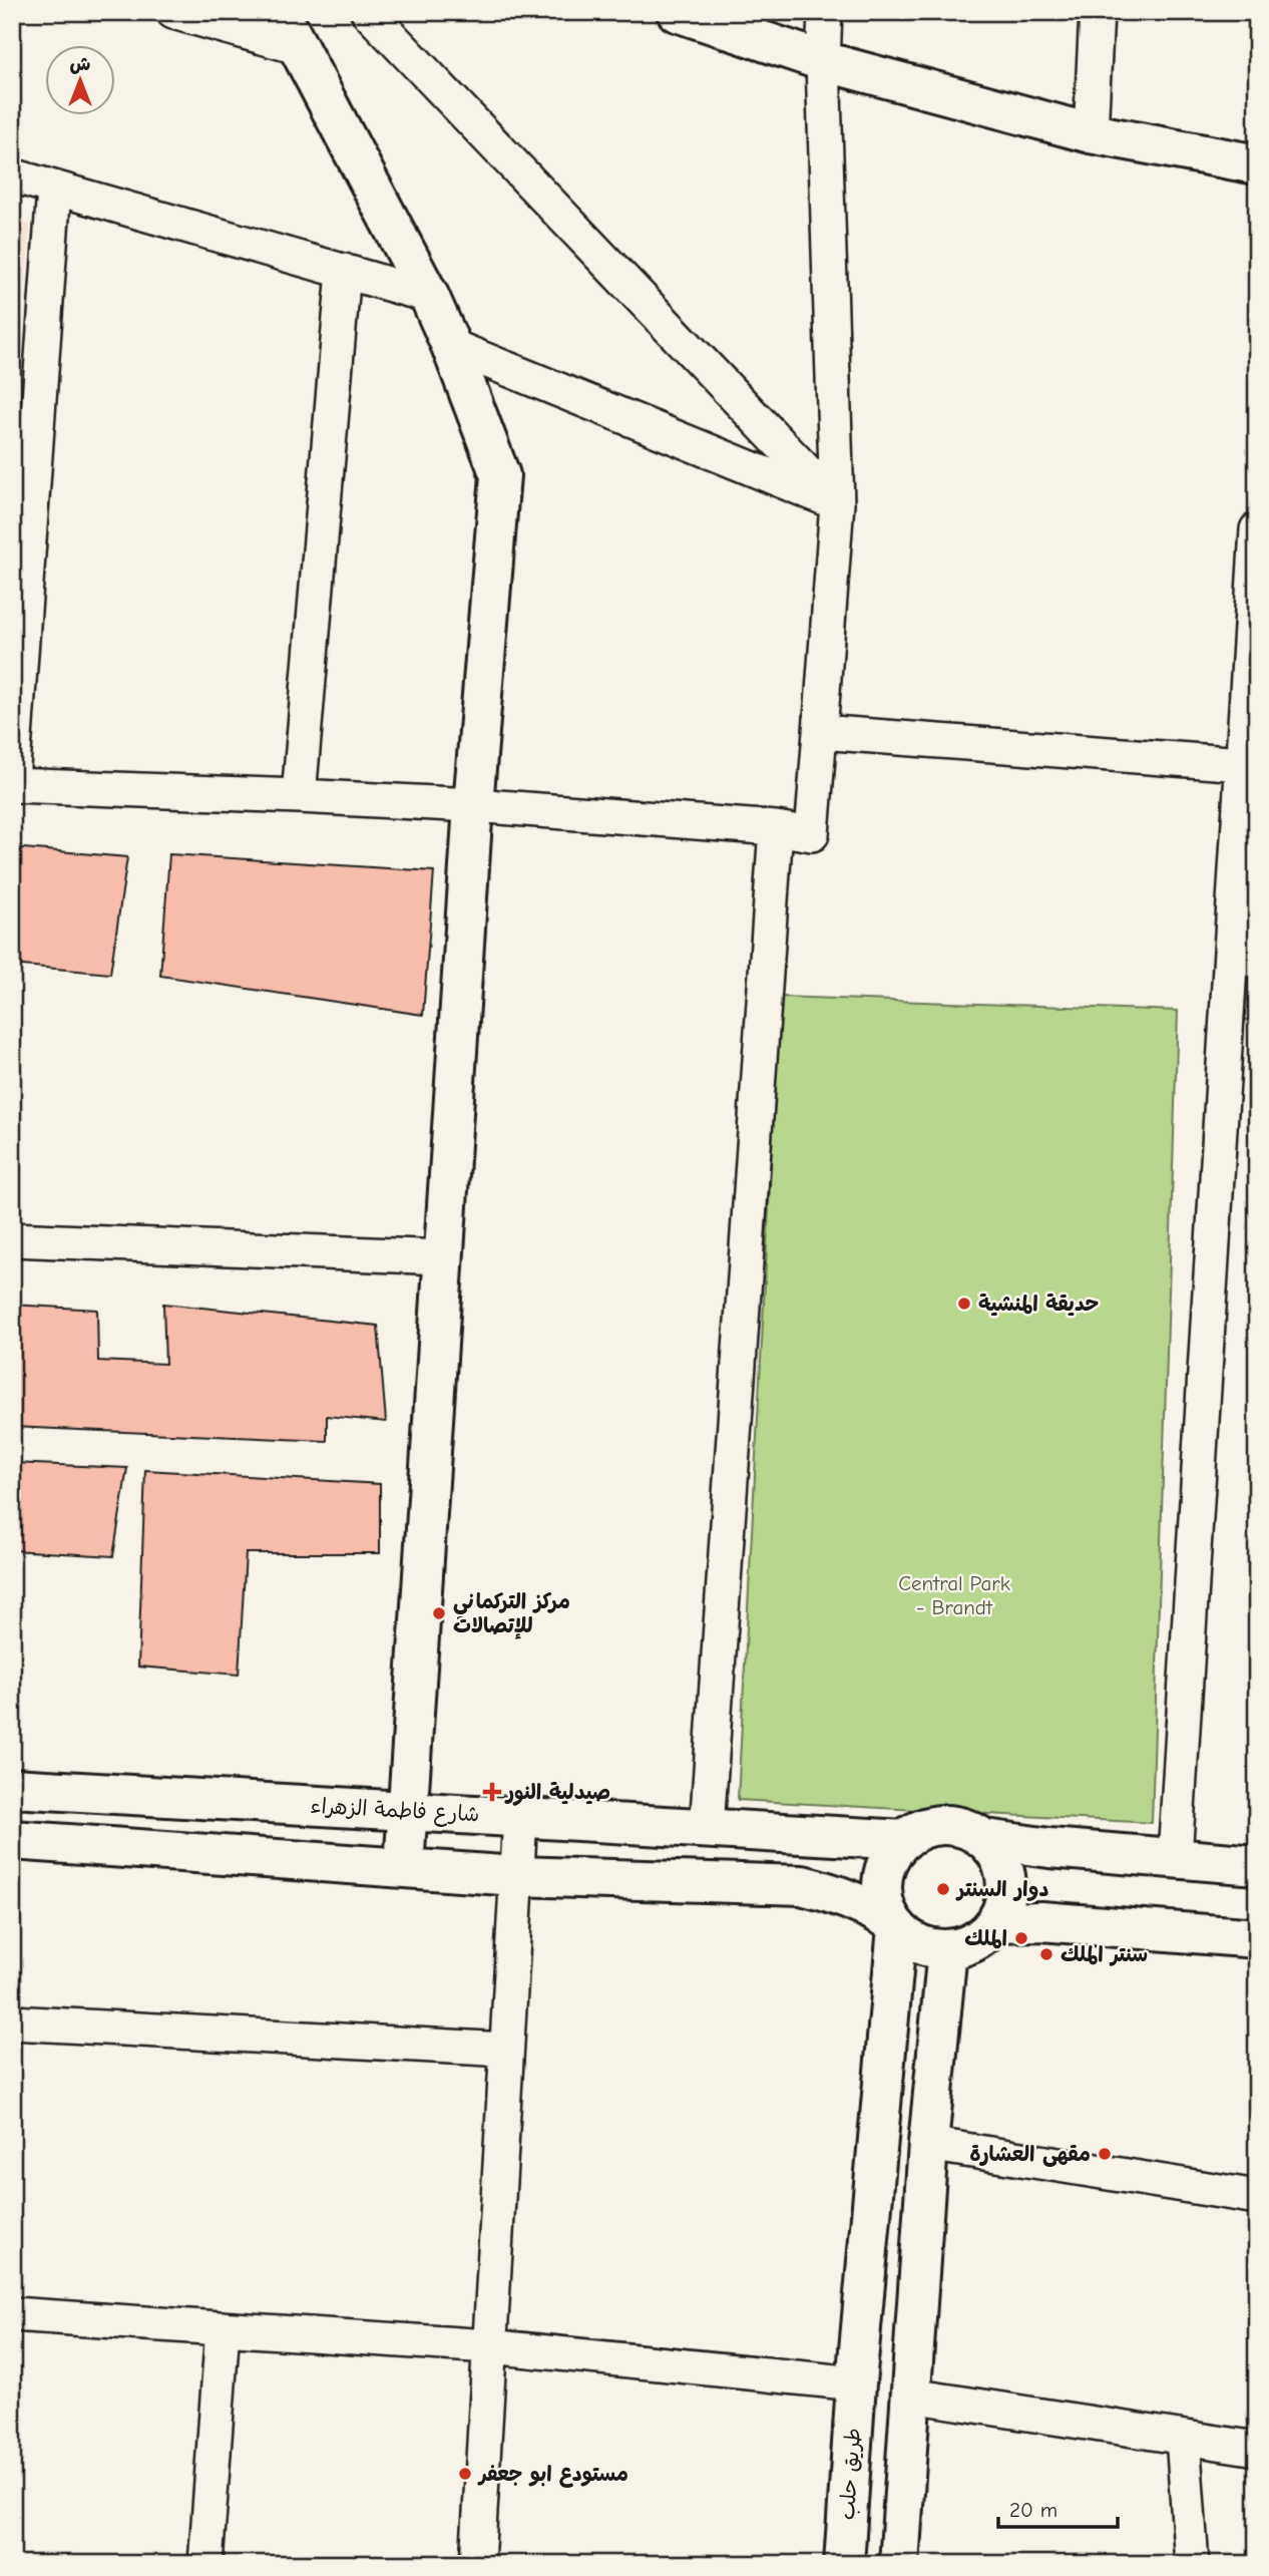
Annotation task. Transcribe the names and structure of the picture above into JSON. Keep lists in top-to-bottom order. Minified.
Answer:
{"streets":{"main road":["شارع فاطمة الزهراء","طريق حلب"]},"crossings":[["شارع فاطمة الزهراء","طريق حلب"]],"parks":["Central Park - Brandt"],"places":{"other":["حديقة المنشية","مركز التركماني للإتصالات","دوار السنتر","الملك","سنتر الملك","مقهى العشارة","مستودع ابو جعفر"],"health":["صيدلية النور"]},"scale_bar":"20 m","north":"top"}
